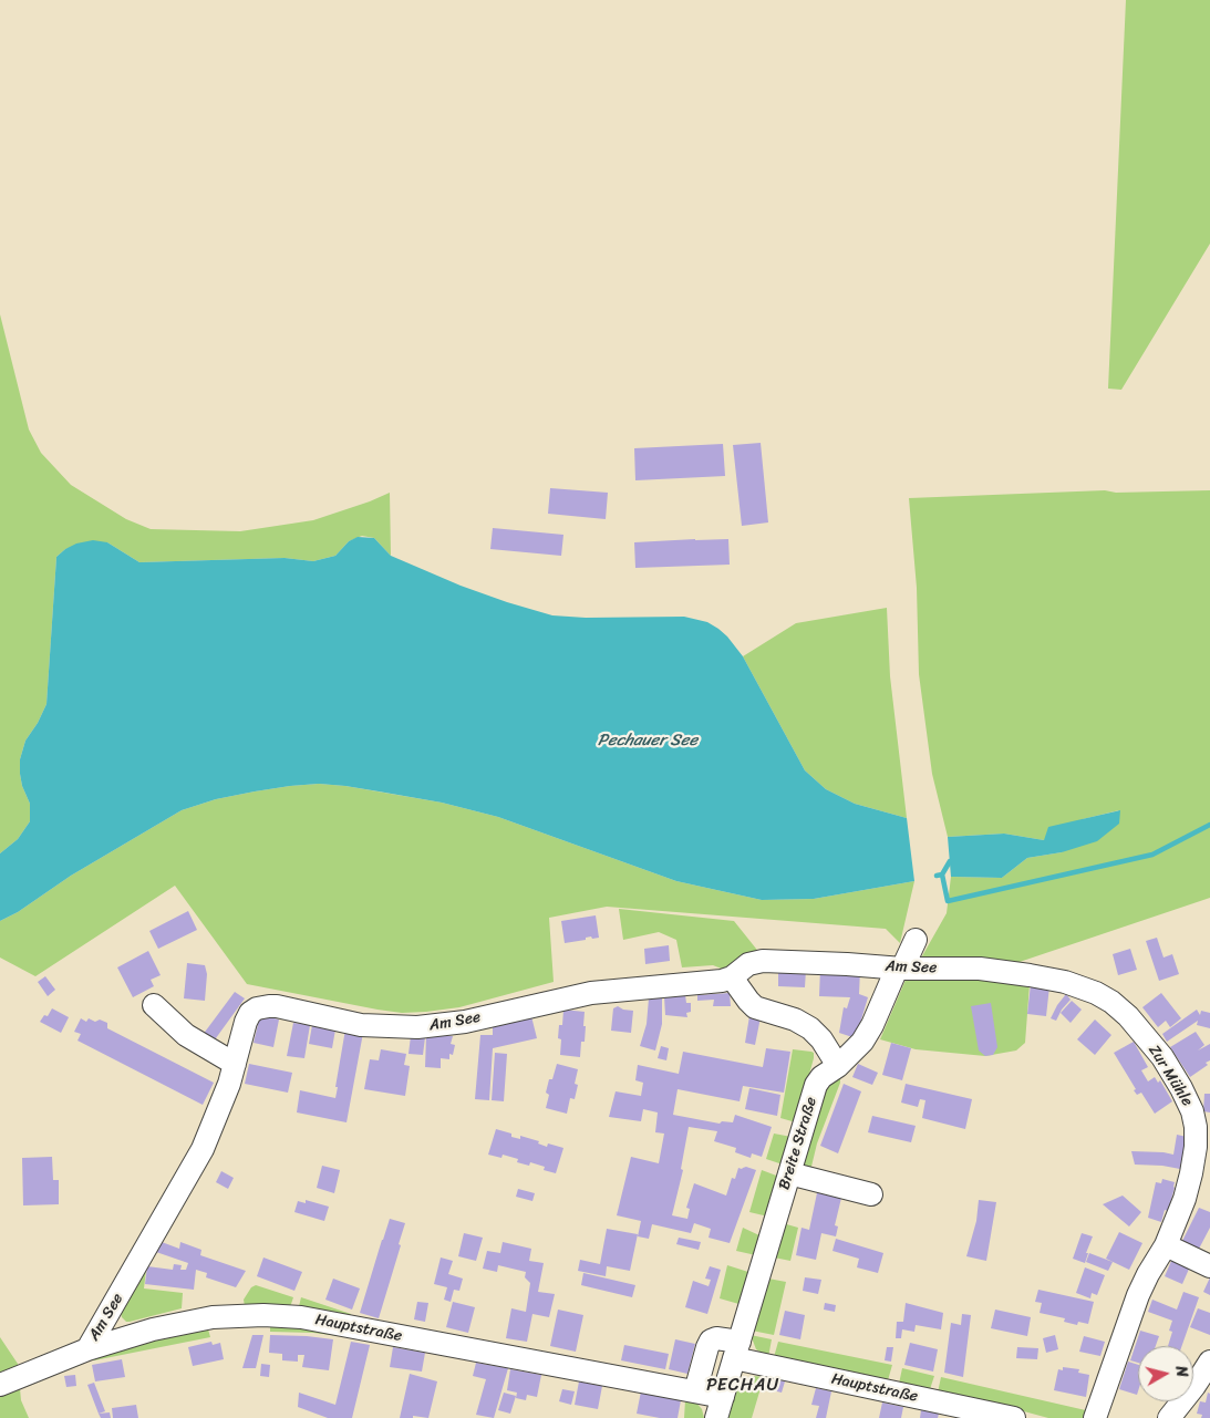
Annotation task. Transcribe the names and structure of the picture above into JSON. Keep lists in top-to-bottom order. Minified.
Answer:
{"streets":{"street":["Am See","Zur Mühle","Breite Straße","Hauptstraße"]},"crossings":[["Am See","Zur Mühle"],["Am See","Breite Straße"],["Am See","Hauptstraße"],["Breite Straße","Hauptstraße"]],"districts":["PECHAU"],"water":["Pechauer See"],"north":"right"}
